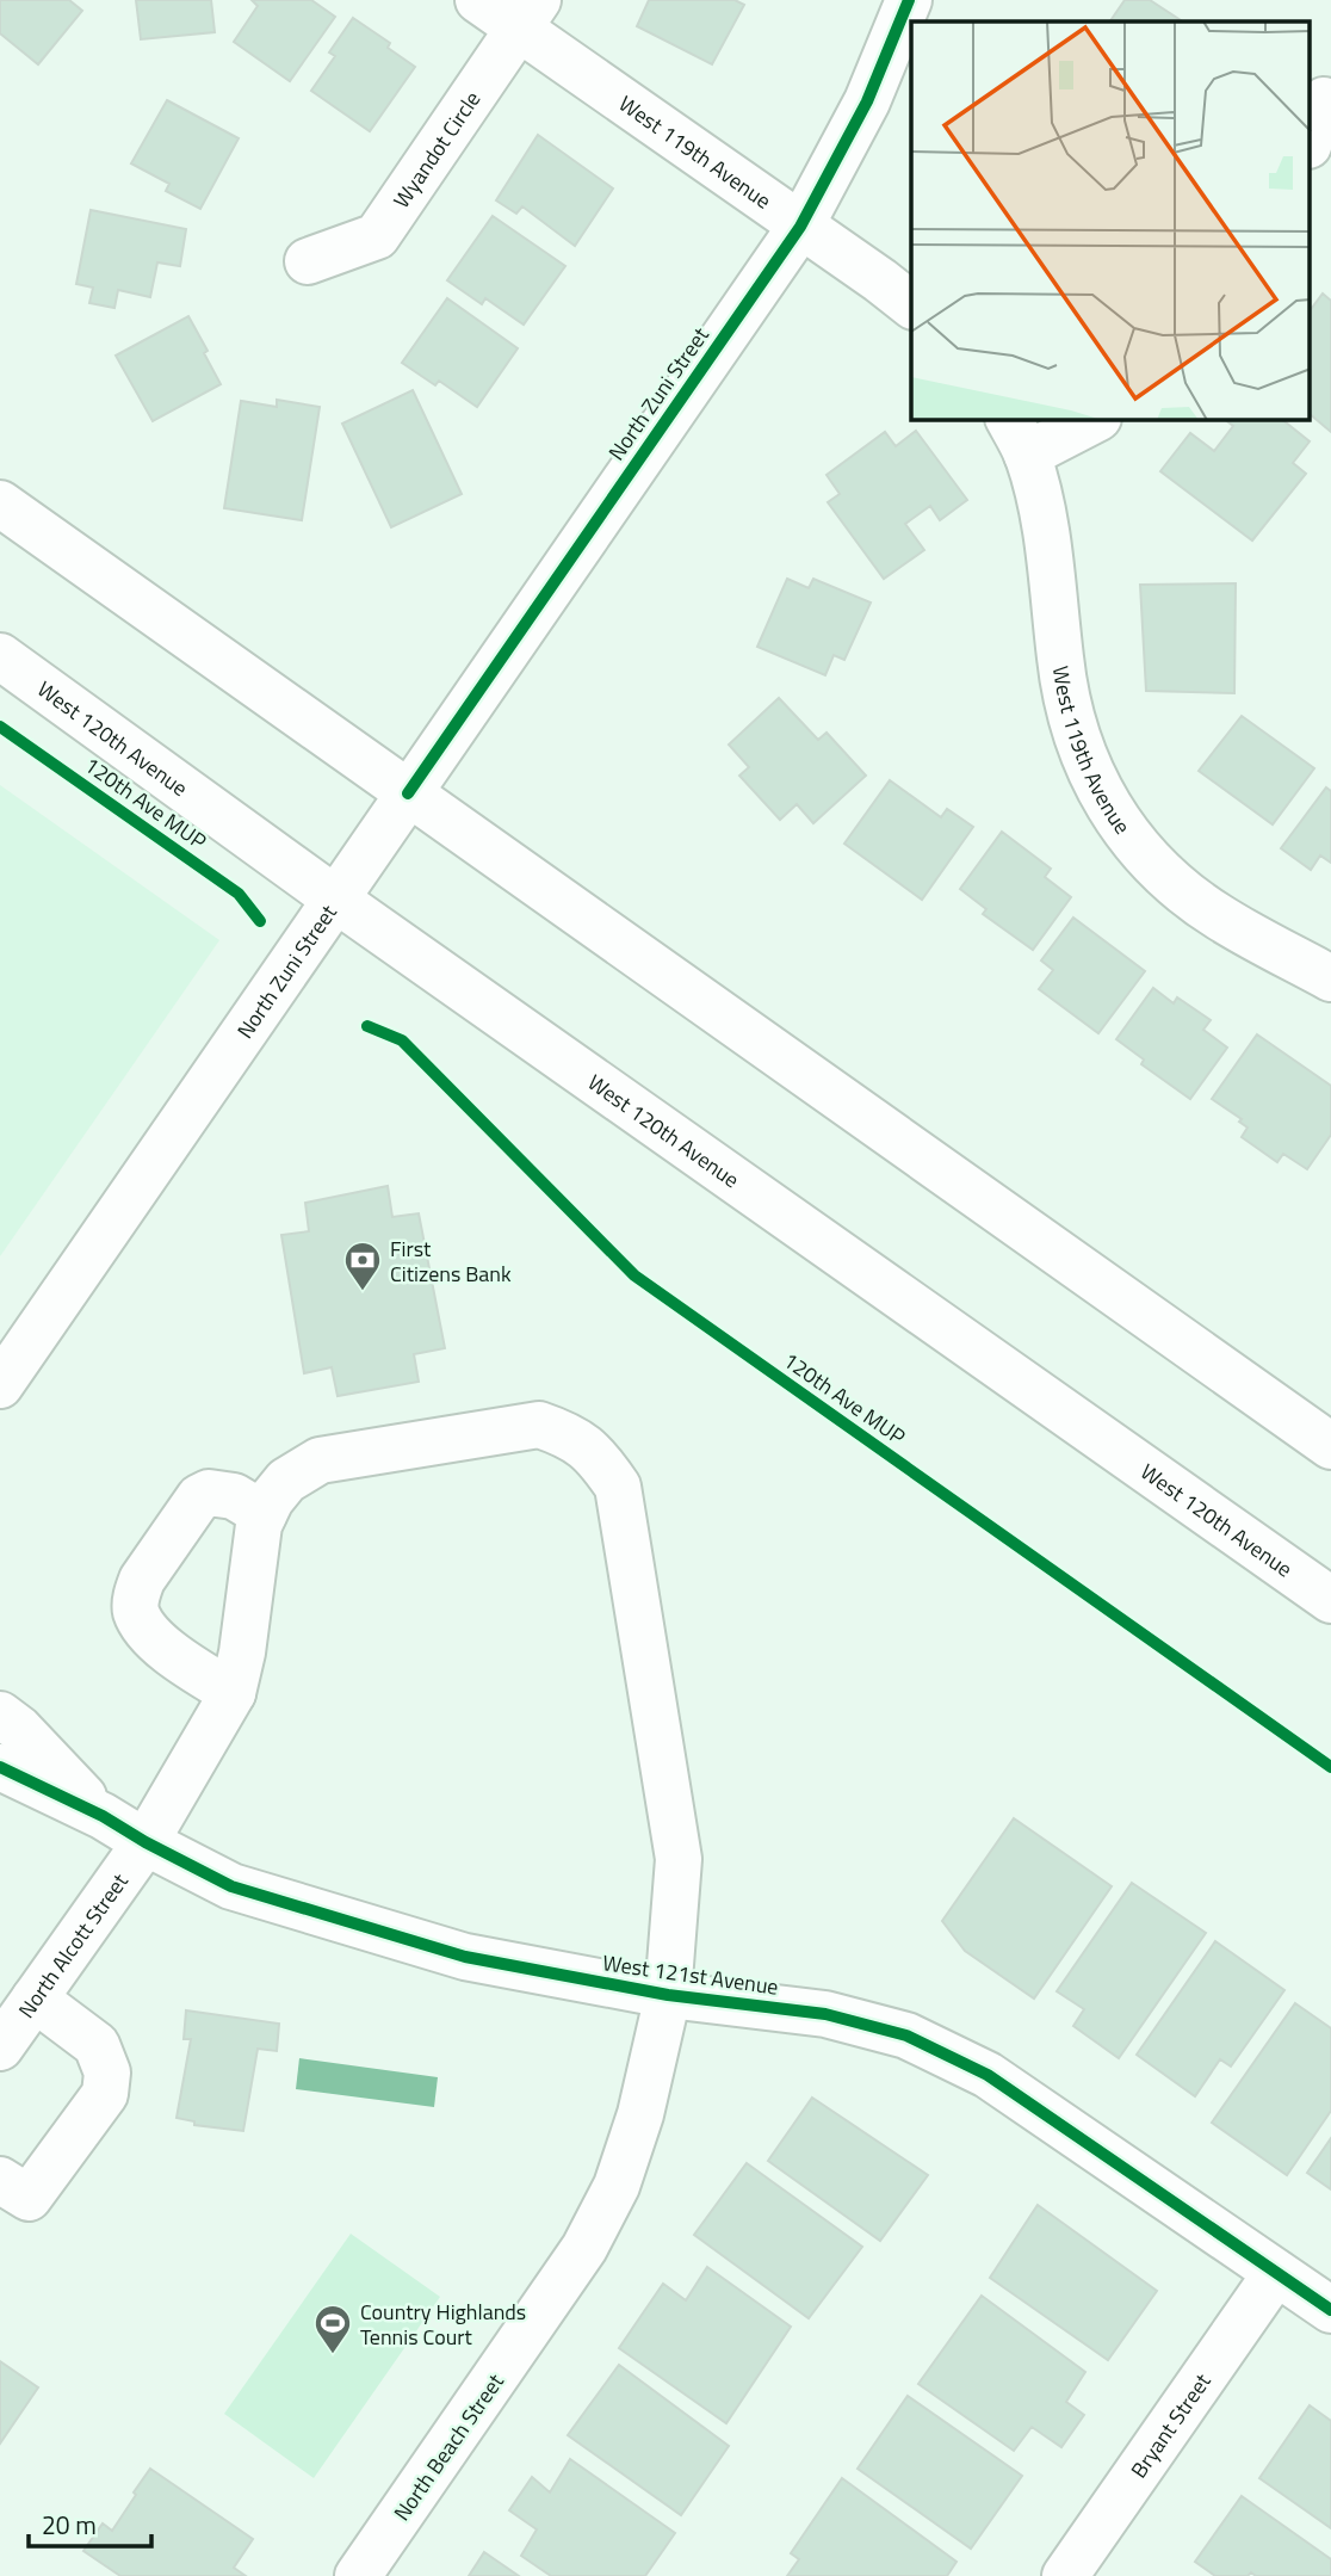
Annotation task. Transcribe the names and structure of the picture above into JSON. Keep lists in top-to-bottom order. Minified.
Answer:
{"streets":{"street":["Wyandot Circle","West 119th Avenue","North Zuni Street","West 120th Avenue","North Alcott Street","West 121st Avenue","Bryant Street","North Beach Street"],"cycle path":["120th Ave MUP"]},"crossings":[["Wyandot Circle","West 119th Avenue"],["West 119th Avenue","North Zuni Street"],["North Zuni Street","West 120th Avenue"],["North Alcott Street","West 121st Avenue"],["North Alcott Street","North Beach Street"],["West 121st Avenue","Bryant Street"],["West 121st Avenue","North Beach Street"]],"places":{"bank":["First Citizens Bank"],"sports":["Country Highlands Tennis Court"]},"scale_bar":"20 m"}
